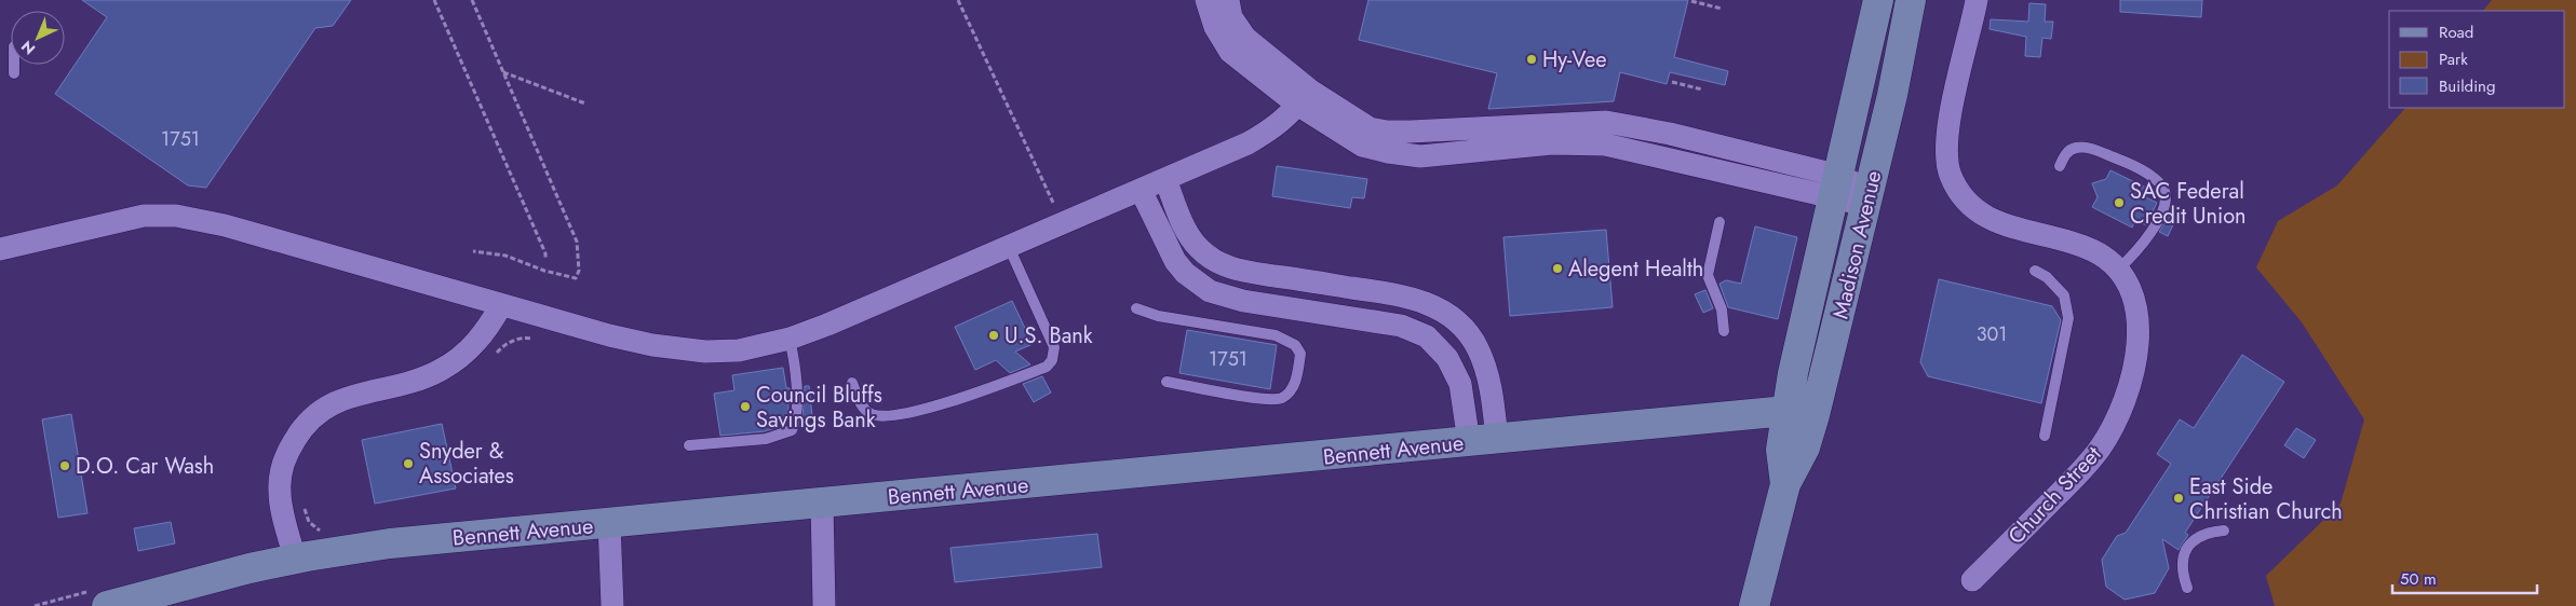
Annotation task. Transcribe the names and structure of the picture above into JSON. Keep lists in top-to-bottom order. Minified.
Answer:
{"streets":{"main road":["Madison Avenue","Bennett Avenue"],"street":["Church Street"]},"crossings":[["Madison Avenue","Bennett Avenue"]],"places":["Hy-Vee","SAC Federal Credit Union","Alegent Health","U.S. Bank","Council Bluffs Savings Bank","Snyder & Associates","D.O. Car Wash","East Side Christian Church"],"house_numbers":["1751","301","1751"],"legend":["Road","Park","Building"],"scale_bar":"50 m","north":"bottom left"}
